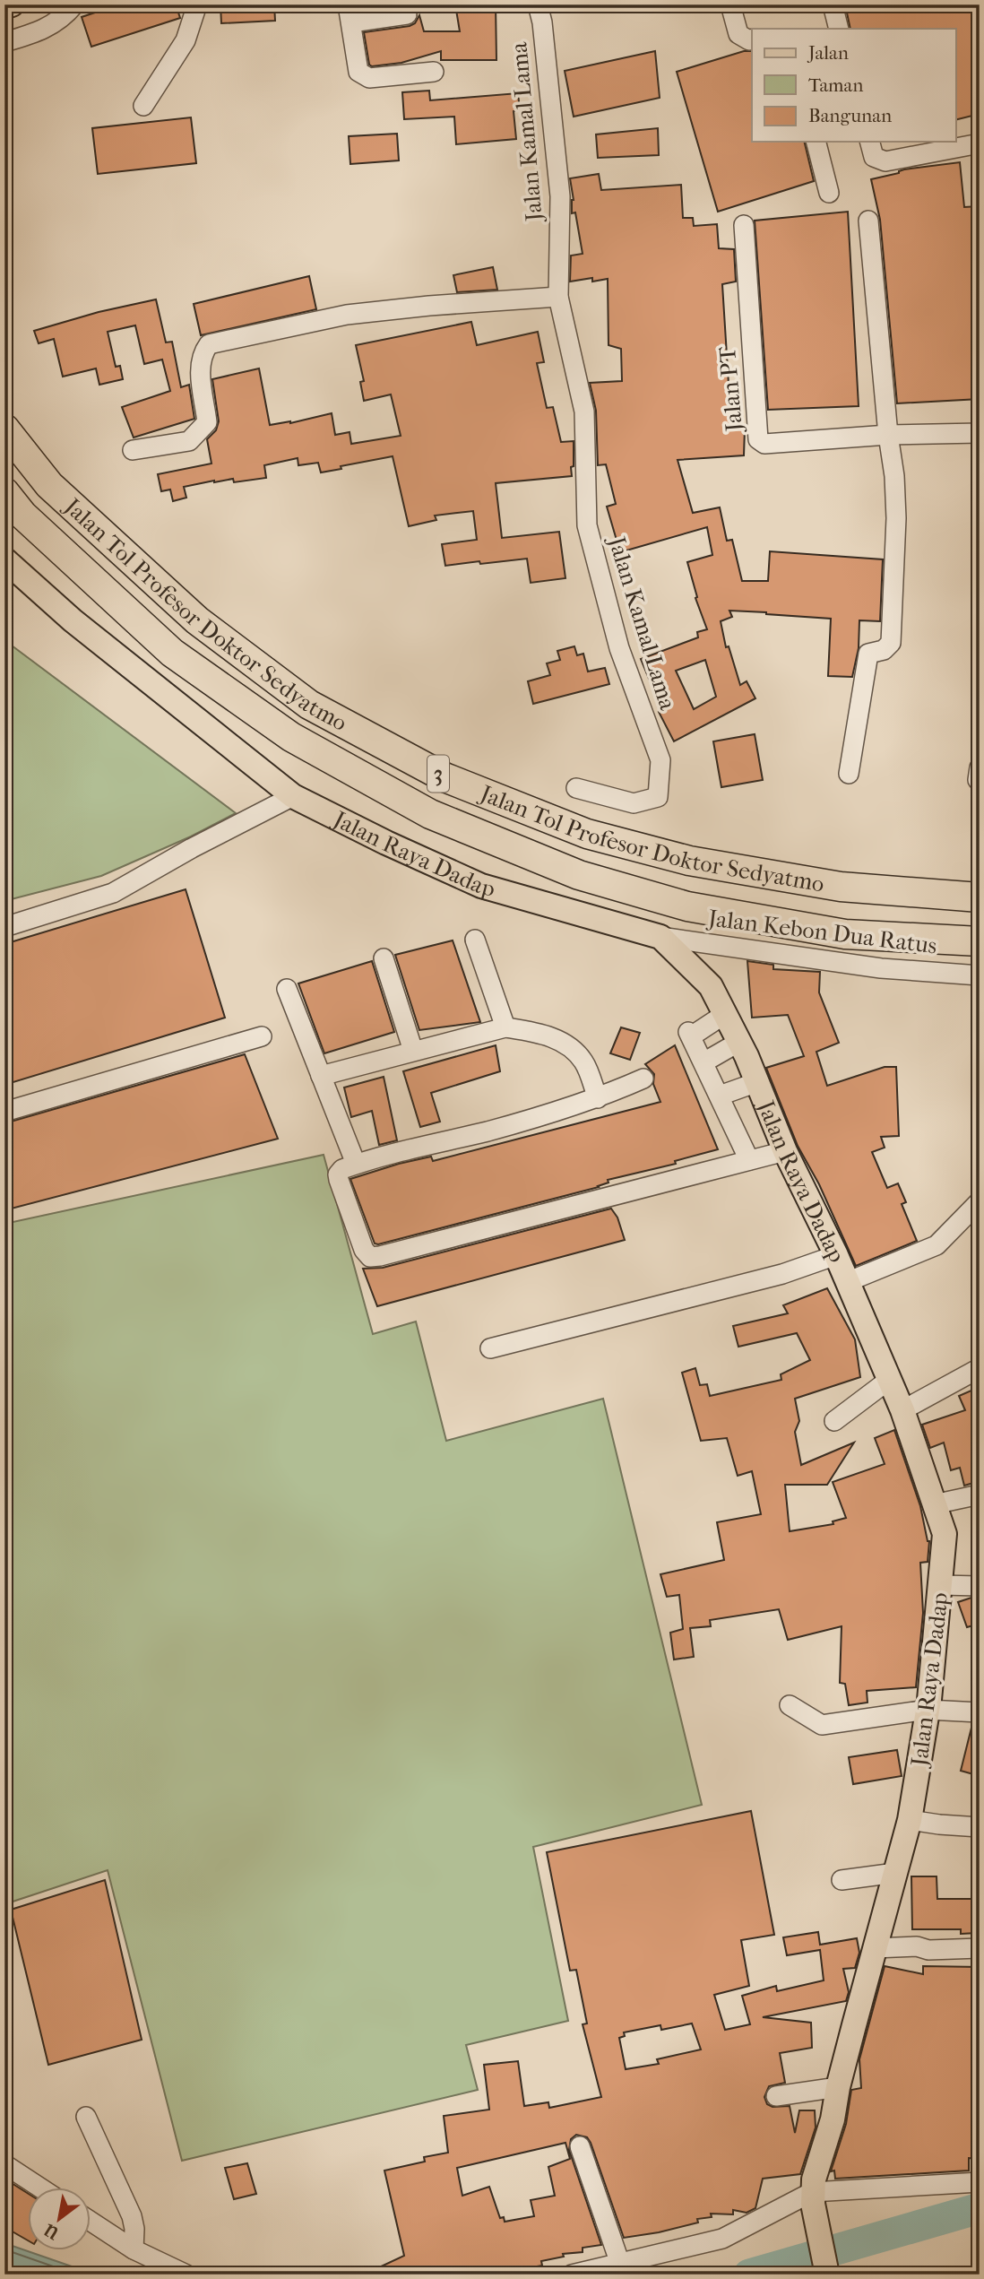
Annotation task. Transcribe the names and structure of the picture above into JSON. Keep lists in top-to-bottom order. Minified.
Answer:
{"streets":{"highway":["Jalan Tol Profesor Doktor Sedyatmo","3"],"main road":["Jalan Raya Dadap"],"street":["Jalan Kamal Lama","Jalan PT","Jalan Kebon Dua Ratus"]},"crossings":[["Jalan Raya Dadap","Jalan Kebon Dua Ratus"]],"legend":["Jalan","Taman","Bangunan"],"north":"bottom left"}
